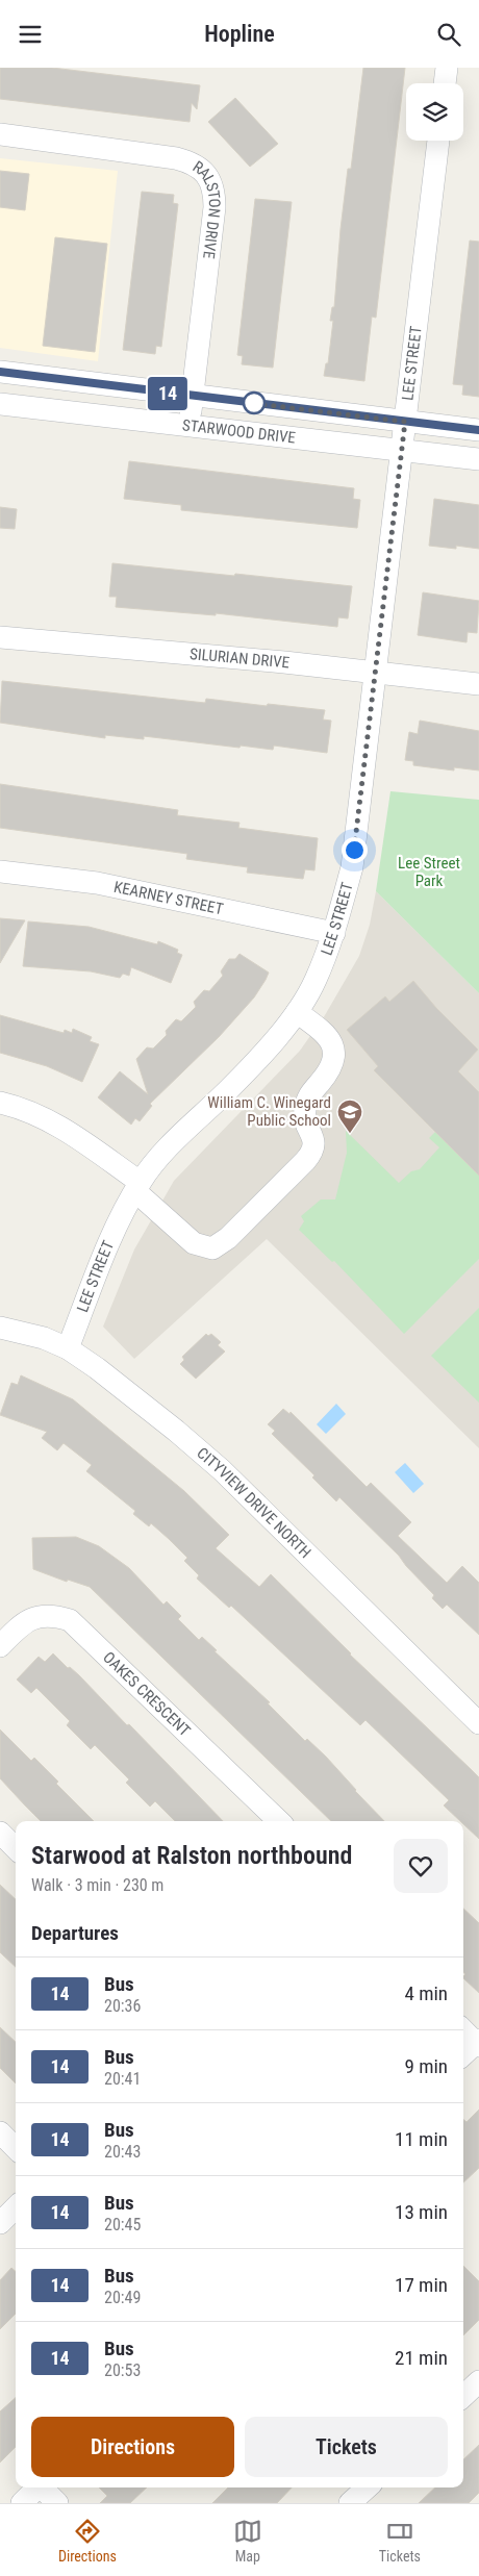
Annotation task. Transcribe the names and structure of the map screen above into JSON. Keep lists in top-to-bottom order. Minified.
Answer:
{"streets":{"street":["RALSTON DRIVE","LEE STREET","STARWOOD DRIVE","SILURIAN DRIVE","KEARNEY STREET","CITYVIEW DRIVE NORTH","OAKES CRESCENT"]},"crossings":[["RALSTON DRIVE","STARWOOD DRIVE"],["LEE STREET","STARWOOD DRIVE"],["LEE STREET","SILURIAN DRIVE"],["LEE STREET","KEARNEY STREET"],["LEE STREET","CITYVIEW DRIVE NORTH"]],"parks":["Lee Street Park"],"places":{"school or university":["William C. Winegard Public School"]},"lines":["bus line 14"],"page":{"header":"Hopline","on_map":"14","heading":[["Starwood at Ralston northbound","Walk · 3 min · 230 m"],"Departures"],"list":[{"mark":"14","name":"Bus","note":"20:36","value":"4 min"},{"mark":"14","name":"Bus","note":"20:41","value":"9 min"},{"mark":"14","name":"Bus","note":"20:43","value":"11 min"},{"mark":"14","name":"Bus","note":"20:45","value":"13 min"},{"mark":"14","name":"Bus","note":"20:49","value":"17 min"},{"mark":"14","name":"Bus","note":"20:53","value":"21 min"}],"buttons":["Directions","Tickets"],"tabs":["Directions","Map","Tickets"]}}
